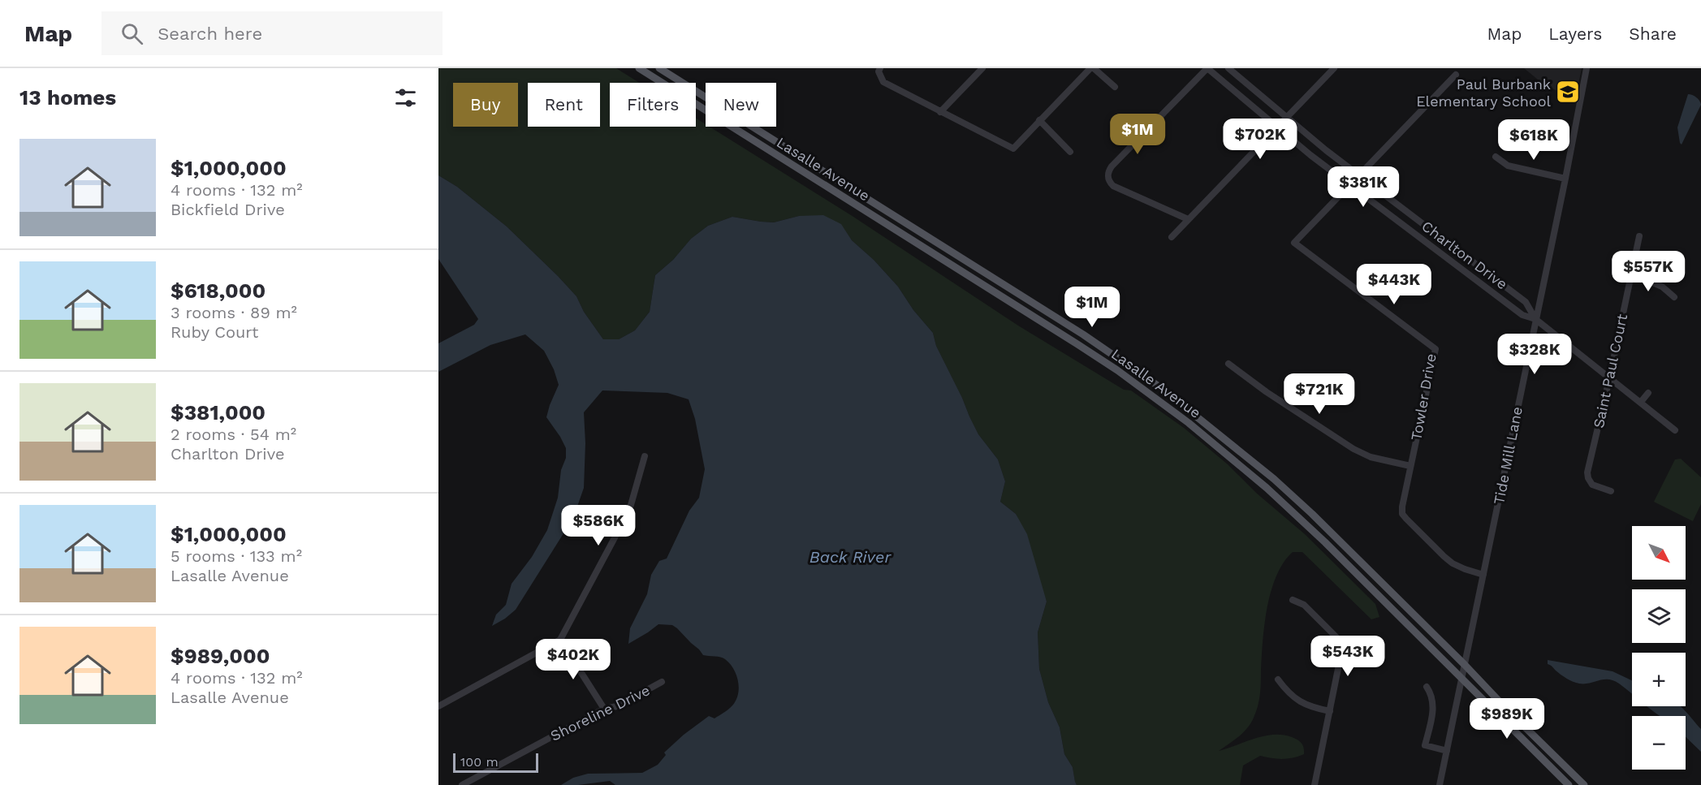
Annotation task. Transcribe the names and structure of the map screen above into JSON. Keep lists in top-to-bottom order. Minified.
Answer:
{"streets":{"main road":["Lasalle Avenue"],"street":["Charlton Drive","Saint Paul Court","Towler Drive","Tide Mill Lane","Shoreline Drive"]},"crossings":[["Lasalle Avenue","Tide Mill Lane"],["Charlton Drive","Saint Paul Court"],["Charlton Drive","Towler Drive"],["Charlton Drive","Tide Mill Lane"],["Towler Drive","Tide Mill Lane"]],"water":["Back River"],"places":{"school or university":["Paul Burbank Elementary School"]},"scale_bar":"100 m","north":"bottom right","page":{"header":"Map","search":"Search here","nav":["Map","Layers","Share"],"heading":"13 homes","chip":["Buy","Rent","Filters","New"],"price":["$1M","$702K","$618K","$381K","$557K","$443K","$1M","$328K","$721K","$586K","$543K","$402K","$989K"],"list":[{"name":"$1,000,000","note":"4 rooms · 132 m² · Bickfield Drive"},{"name":"$618,000","note":"3 rooms · 89 m² · Ruby Court"},{"name":"$381,000","note":"2 rooms · 54 m² · Charlton Drive"},{"name":"$1,000,000","note":"5 rooms · 133 m² · Lasalle Avenue"},{"name":"$989,000","note":"4 rooms · 132 m² · Lasalle Avenue"}],"map_buttons":["+","−"],"scale":"100 m"}}
